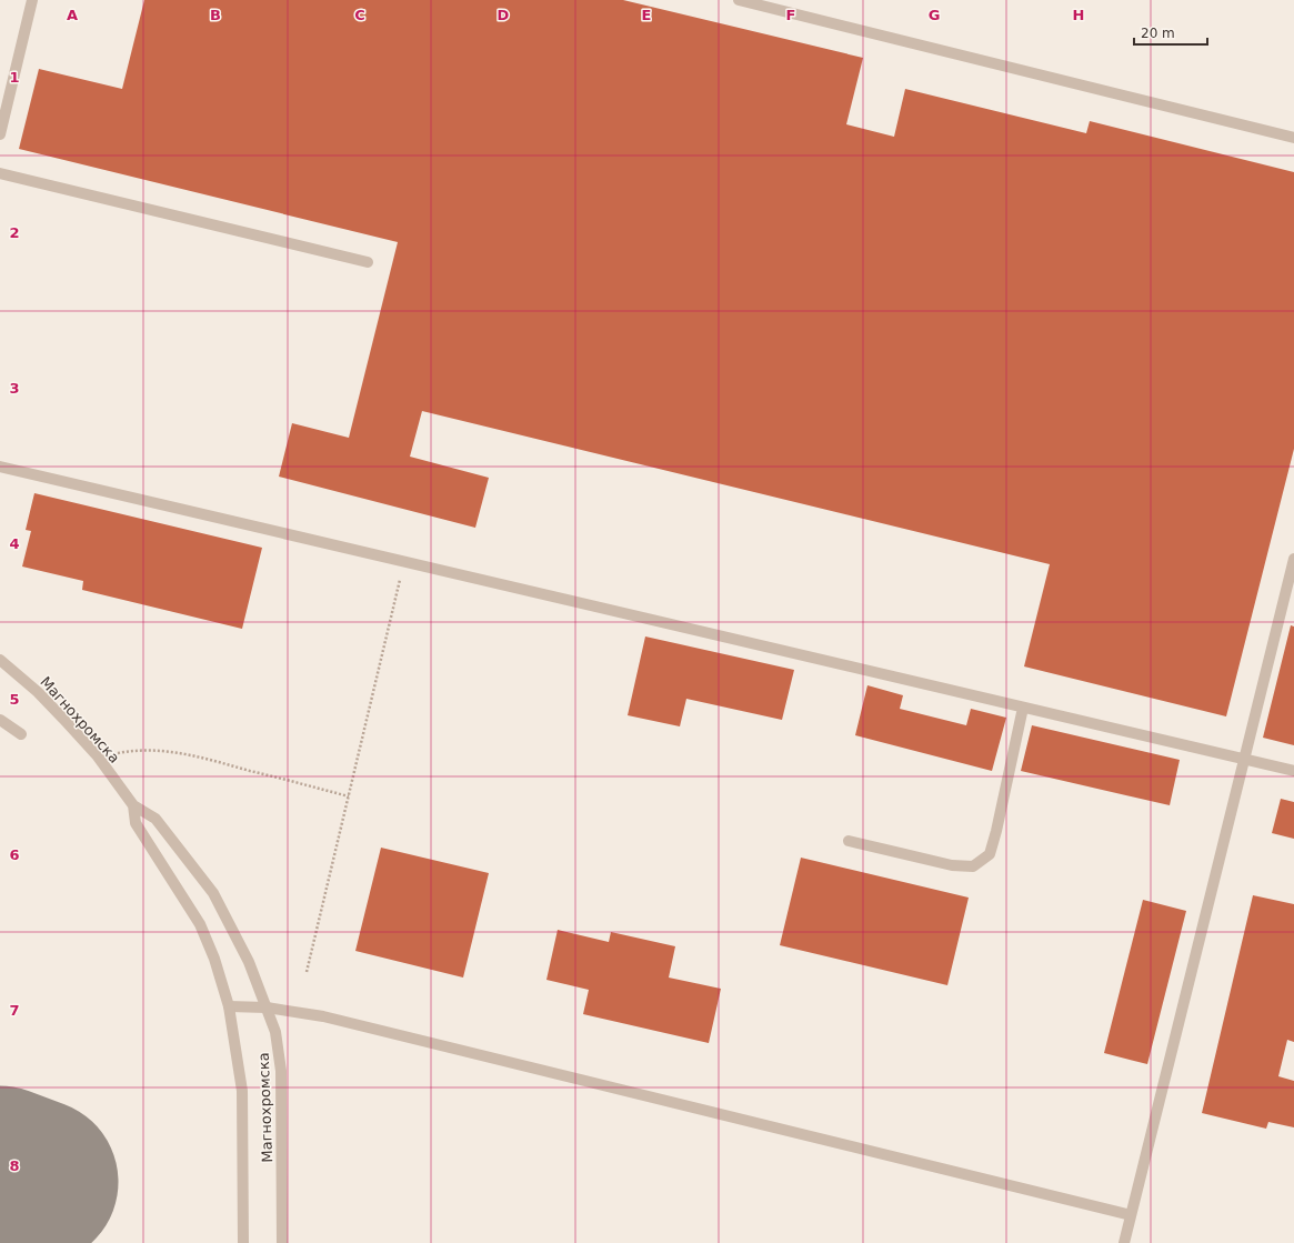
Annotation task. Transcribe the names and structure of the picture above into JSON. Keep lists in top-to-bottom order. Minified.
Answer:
{"streets":{"street":["Магнохромска"]},"scale_bar":"20 m","grid":{"columns":["A","B","C","D","E","F","G","H"],"rows":["1","2","3","4","5","6","7","8"]}}
